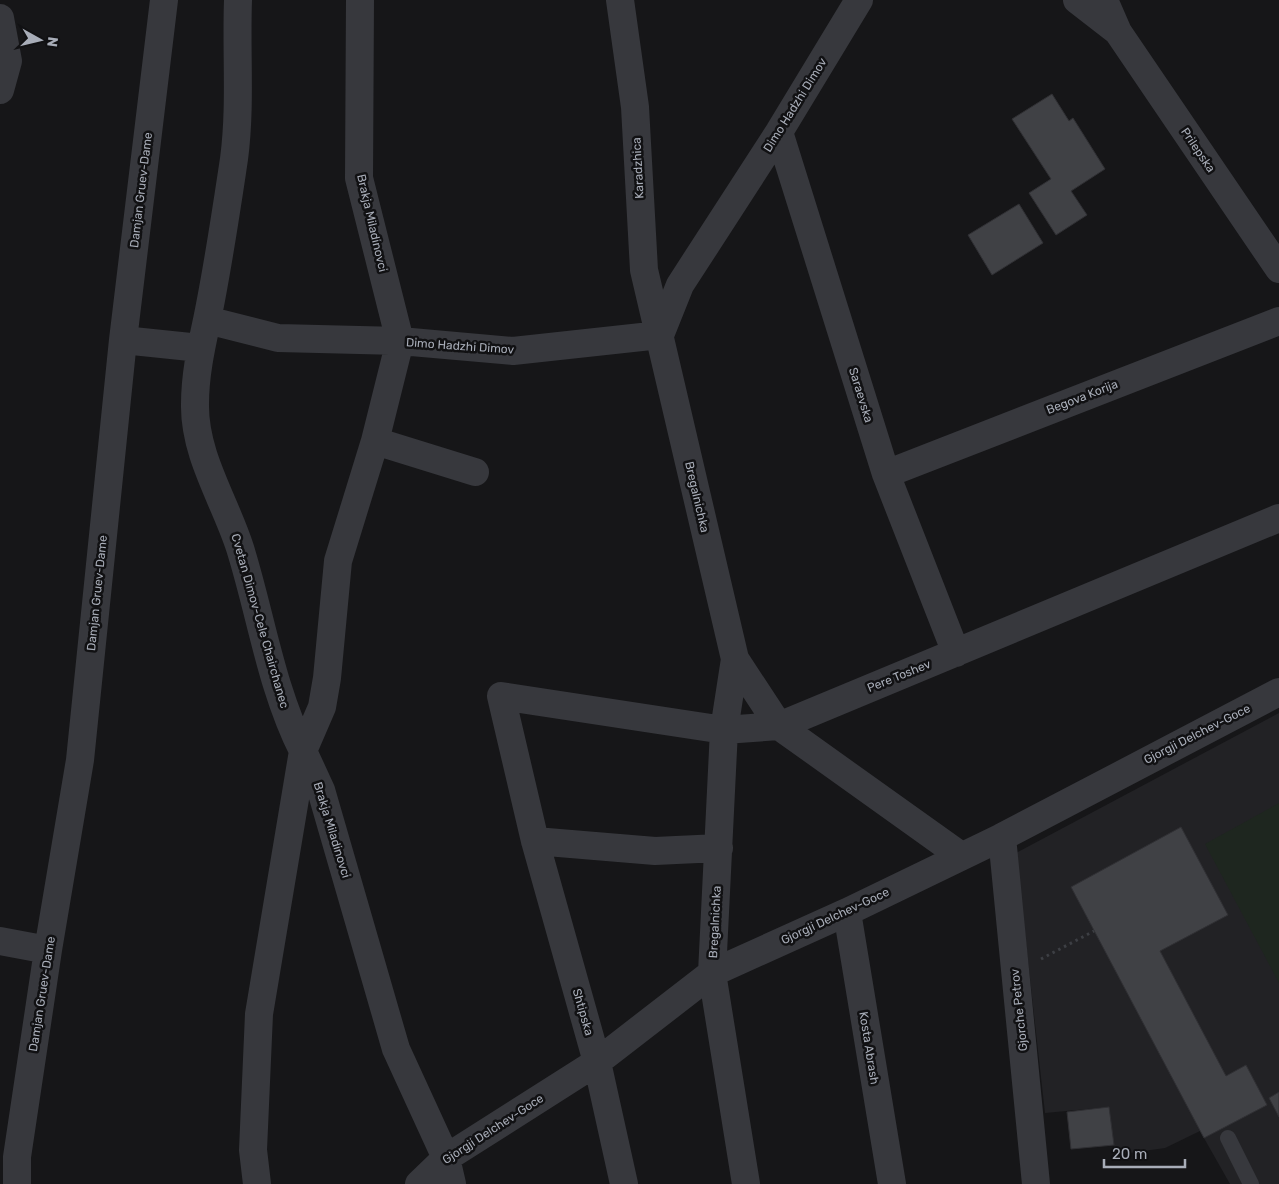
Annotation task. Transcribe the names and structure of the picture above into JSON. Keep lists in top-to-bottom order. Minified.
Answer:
{"streets":{"street":["Dimo Hadzhi Dimov","Prilepska","Karadzhica","Damjan Gruev-Dame","Brakja Miladinovci","Saraevska","Begova Korija","Bregalnichka","Cvetan Dimov-Cele Chairchanec","Pere Toshev","Gjorgji Delchev-Goce","Gjorche Petrov","Shtipska","Kosta Abrash"]},"crossings":[["Dimo Hadzhi Dimov","Karadzhica"],["Dimo Hadzhi Dimov","Brakja Miladinovci"],["Dimo Hadzhi Dimov","Saraevska"],["Dimo Hadzhi Dimov","Bregalnichka"],["Dimo Hadzhi Dimov","Cvetan Dimov-Cele Chairchanec"],["Karadzhica","Bregalnichka"],["Brakja Miladinovci","Cvetan Dimov-Cele Chairchanec"],["Brakja Miladinovci","Gjorgji Delchev-Goce"],["Saraevska","Begova Korija"],["Saraevska","Pere Toshev"],["Bregalnichka","Pere Toshev"],["Bregalnichka","Gjorgji Delchev-Goce"],["Pere Toshev","Shtipska"],["Gjorgji Delchev-Goce","Gjorche Petrov"],["Gjorgji Delchev-Goce","Shtipska"],["Gjorgji Delchev-Goce","Kosta Abrash"]],"scale_bar":"20 m","north":"right"}
